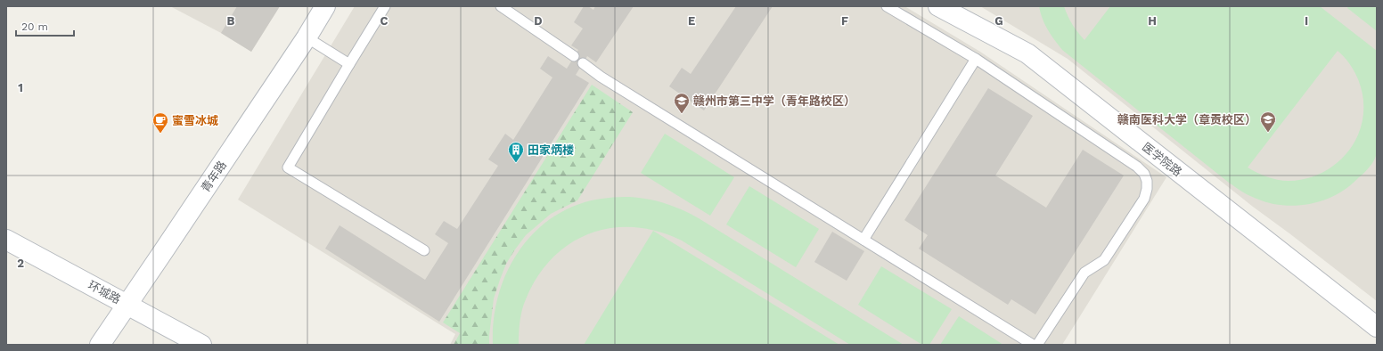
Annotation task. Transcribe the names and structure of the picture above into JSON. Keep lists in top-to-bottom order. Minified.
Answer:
{"streets":{"street":["医学院路","青年路","环城路"]},"crossings":[["青年路","环城路"]],"places":{"school or university":["赣州市第三中学（青年路校区）","赣南医科大学（章贡校区）"],"cafe":["蜜雪冰城"],"building":["田家炳楼"]},"scale_bar":"20 m","grid":{"columns":["B","C","D","E","F","G","H","I"],"rows":["1","2"]}}
